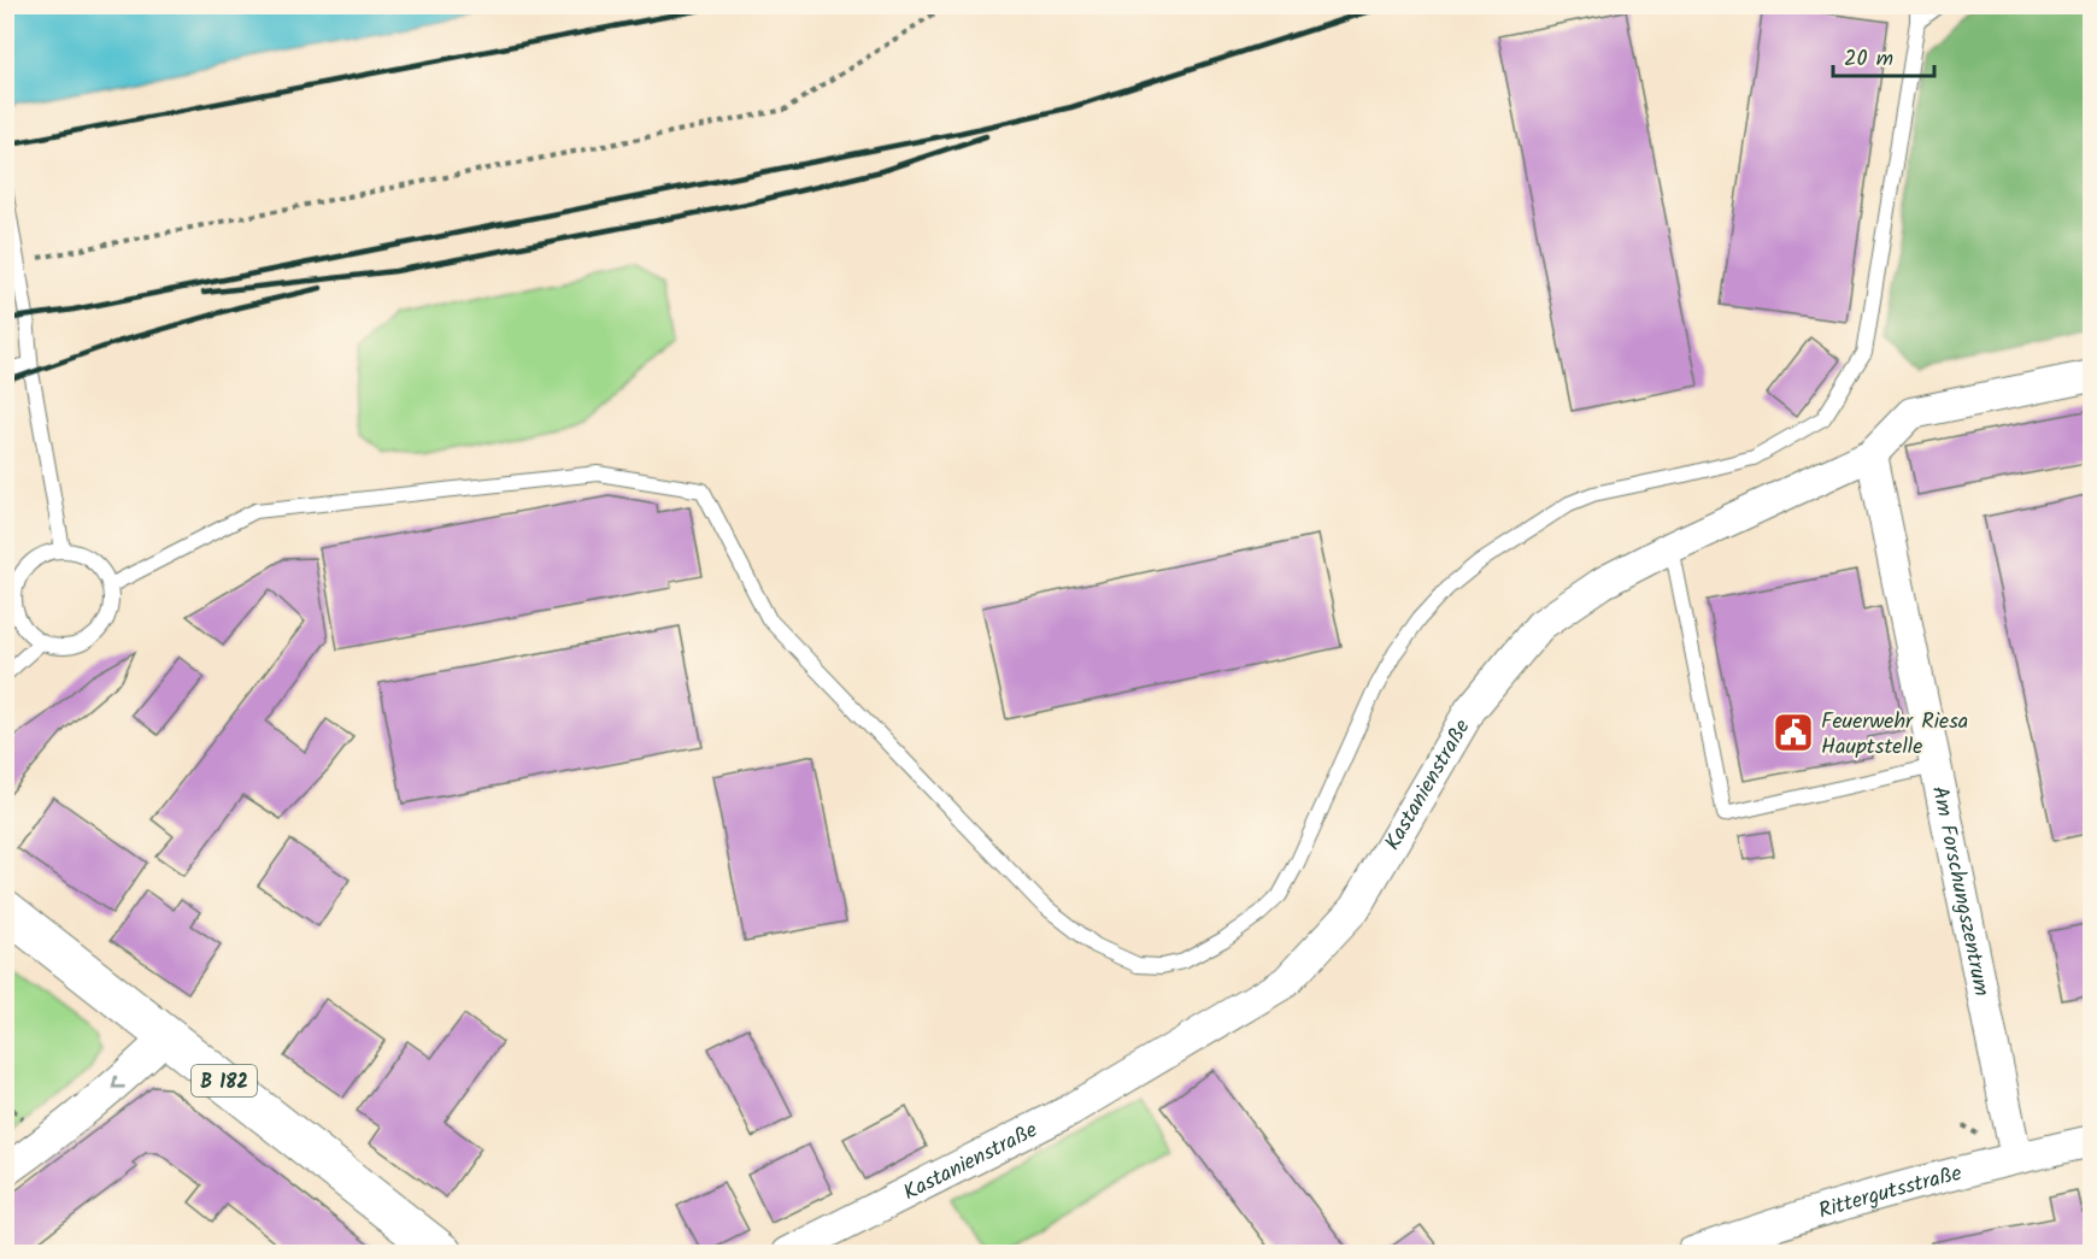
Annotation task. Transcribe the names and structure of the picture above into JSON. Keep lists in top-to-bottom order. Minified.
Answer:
{"streets":{"main road":["B 182"],"street":["Kastanienstraße","Am Forschungszentrum","Rittergutsstraße"]},"crossings":[["Kastanienstraße","Am Forschungszentrum"],["Am Forschungszentrum","Rittergutsstraße"]],"places":{"public building":["Feuerwehr Riesa Hauptstelle"]},"scale_bar":"20 m"}
